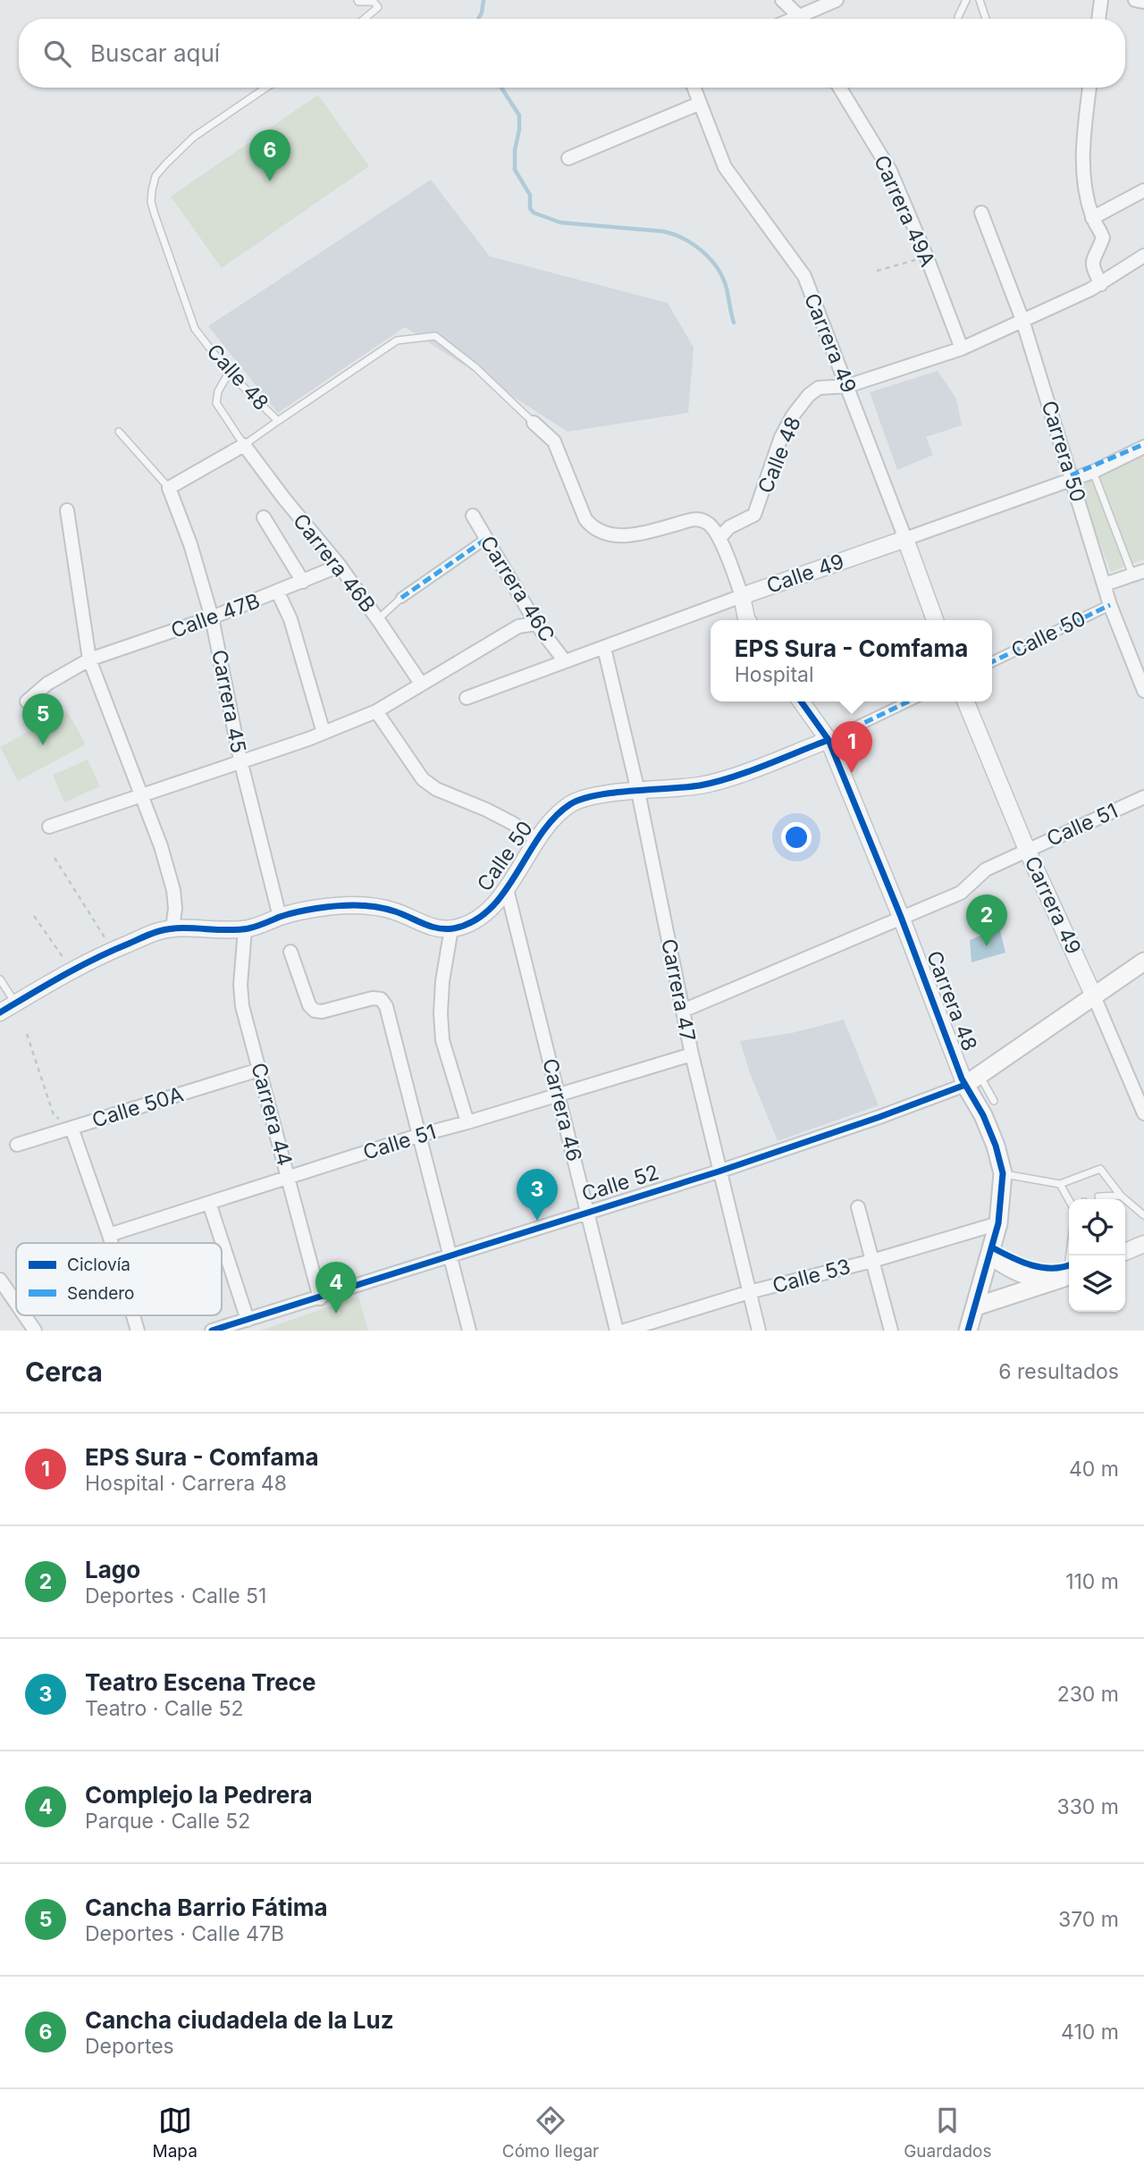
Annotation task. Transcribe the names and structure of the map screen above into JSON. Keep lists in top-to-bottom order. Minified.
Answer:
{"streets":{"main road":["Carrera 48","Calle 52"],"street":["Carrera 49A","Carrera 49","Calle 48","Carrera 50","Carrera 46B","Calle 49","Carrera 46C","Calle 47B","Calle 50","Carrera 45","Calle 51","Carrera 47","Calle 50A","Carrera 46","Carrera 44","Calle 53"]},"crossings":[["Carrera 49A","Calle 48"],["Carrera 49","Calle 48"],["Carrera 49","Calle 49"],["Carrera 49","Calle 51"],["Carrera 49","Calle 52"],["Calle 48","Carrera 50"],["Carrera 50","Calle 49"],["Carrera 50","Calle 50"],["Carrera 46B","Calle 47B"],["Calle 49","Carrera 46C"],["Calle 49","Carrera 47"],["Calle 47B","Carrera 45"],["Calle 50","Carrera 47"],["Calle 50","Carrera 48"],["Calle 50","Carrera 46"],["Calle 51","Carrera 47"],["Calle 51","Carrera 48"],["Calle 51","Carrera 46"],["Calle 51","Carrera 44"],["Carrera 47","Calle 52"],["Carrera 47","Calle 53"],["Carrera 48","Calle 52"],["Carrera 48","Calle 53"],["Calle 50A","Carrera 44"],["Carrera 46","Calle 52"],["Carrera 44","Calle 52"]],"legend":["Ciclovía","Sendero"],"page":{"search":"Buscar aquí","pins":["6","5","1","2","3","4"],"popup":["EPS Sura - Comfama","Hospital"],"heading":["Cerca","6 resultados"],"list":[{"mark":"1","name":"EPS Sura - Comfama","note":"Hospital · Carrera 48","value":"40 m"},{"mark":"2","name":"Lago","note":"Deportes · Calle 51","value":"110 m"},{"mark":"3","name":"Teatro Escena Trece","note":"Teatro · Calle 52","value":"230 m"},{"mark":"4","name":"Complejo la Pedrera","note":"Parque · Calle 52","value":"330 m"},{"mark":"5","name":"Cancha Barrio Fátima","note":"Deportes · Calle 47B","value":"370 m"},{"mark":"6","name":"Cancha ciudadela de la Luz","note":"Deportes","value":"410 m"}],"nav":["Mapa","Cómo llegar","Guardados"]}}
